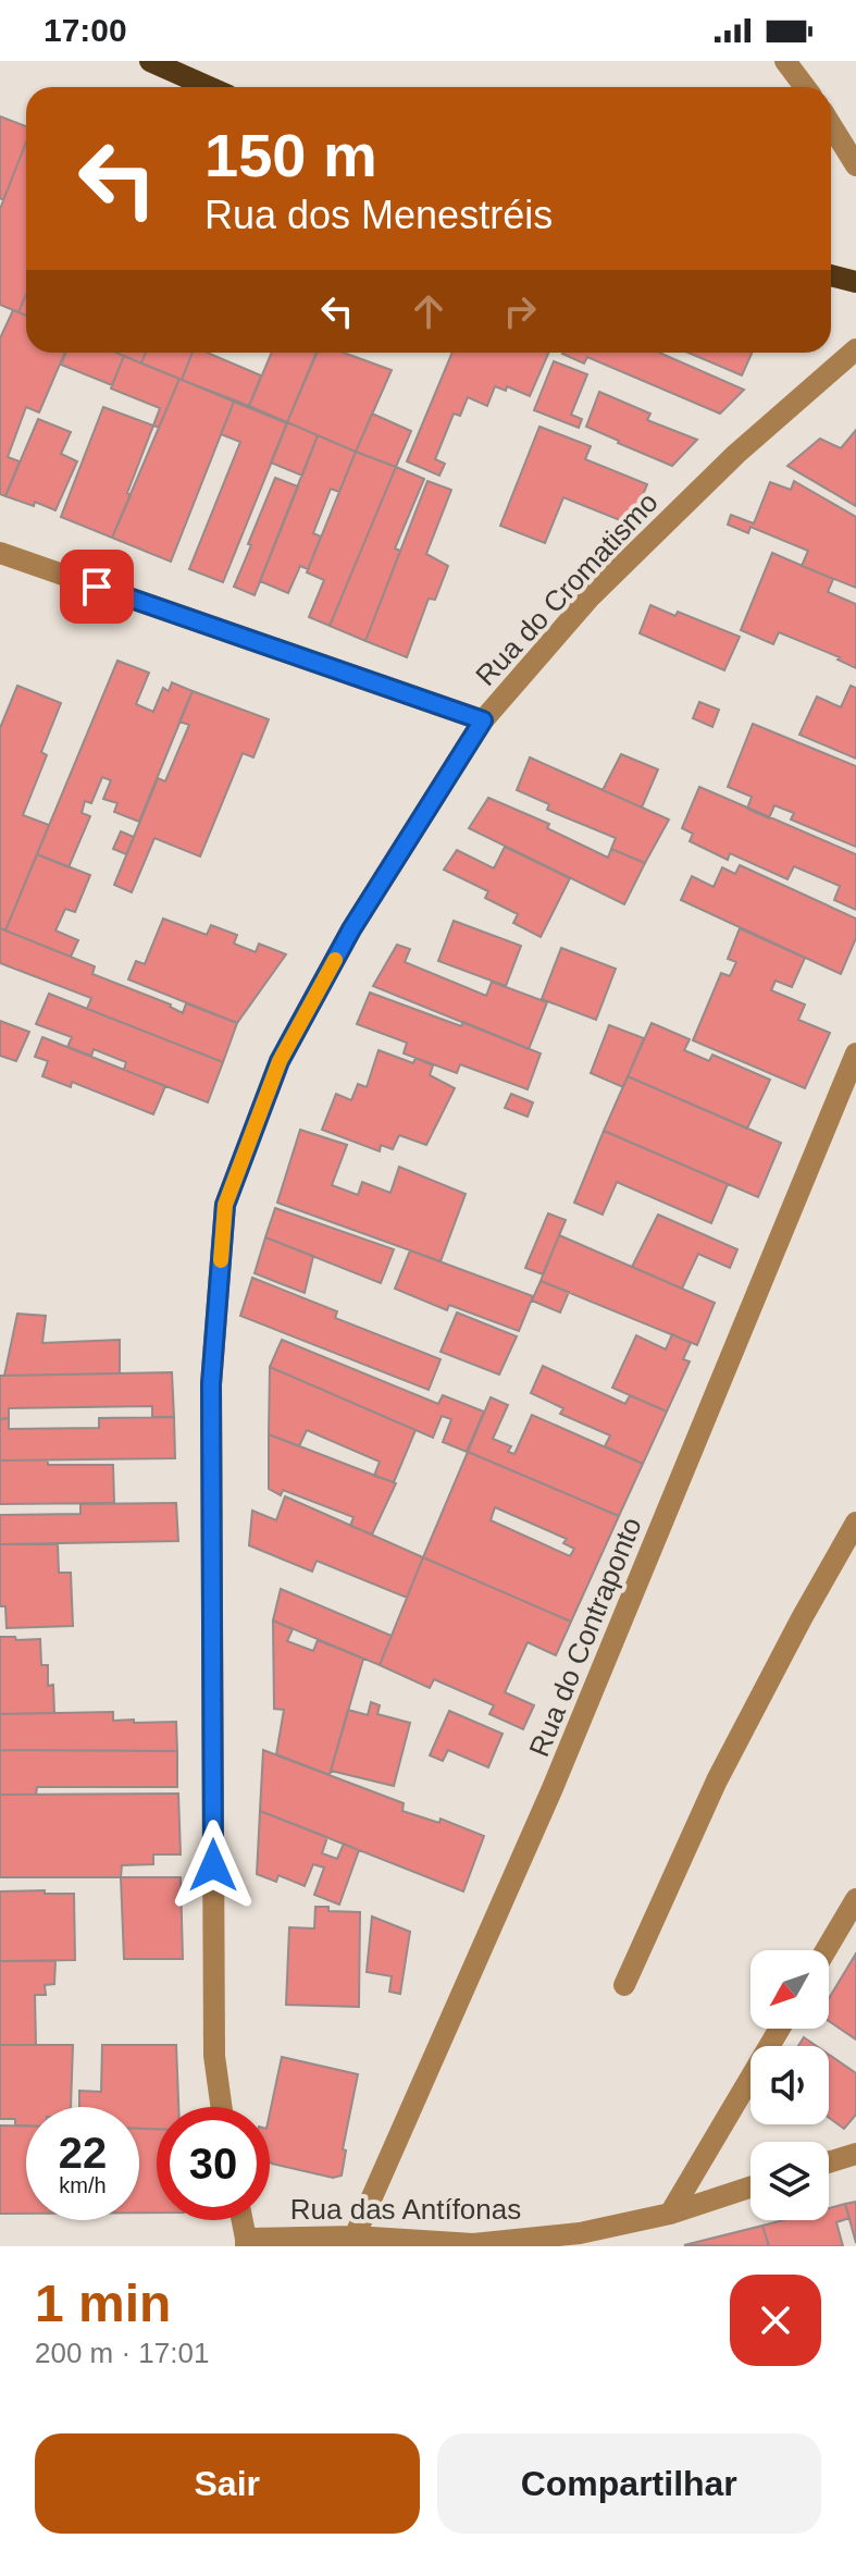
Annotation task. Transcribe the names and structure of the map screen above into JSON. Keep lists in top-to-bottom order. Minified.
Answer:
{"streets":{"street":["Rua do Cromatismo","Rua do Contraponto","Rua das Antífonas"]},"crossings":[["Rua do Contraponto","Rua das Antífonas"]],"north":"bottom left","page":{"status":"17:00","turn":["150 m","Rua dos Menestréis"],"speed":"22 km/h","limit":"30","heading":["1 min","200 m · 17:01"],"buttons":["Sair","Compartilhar"]}}
